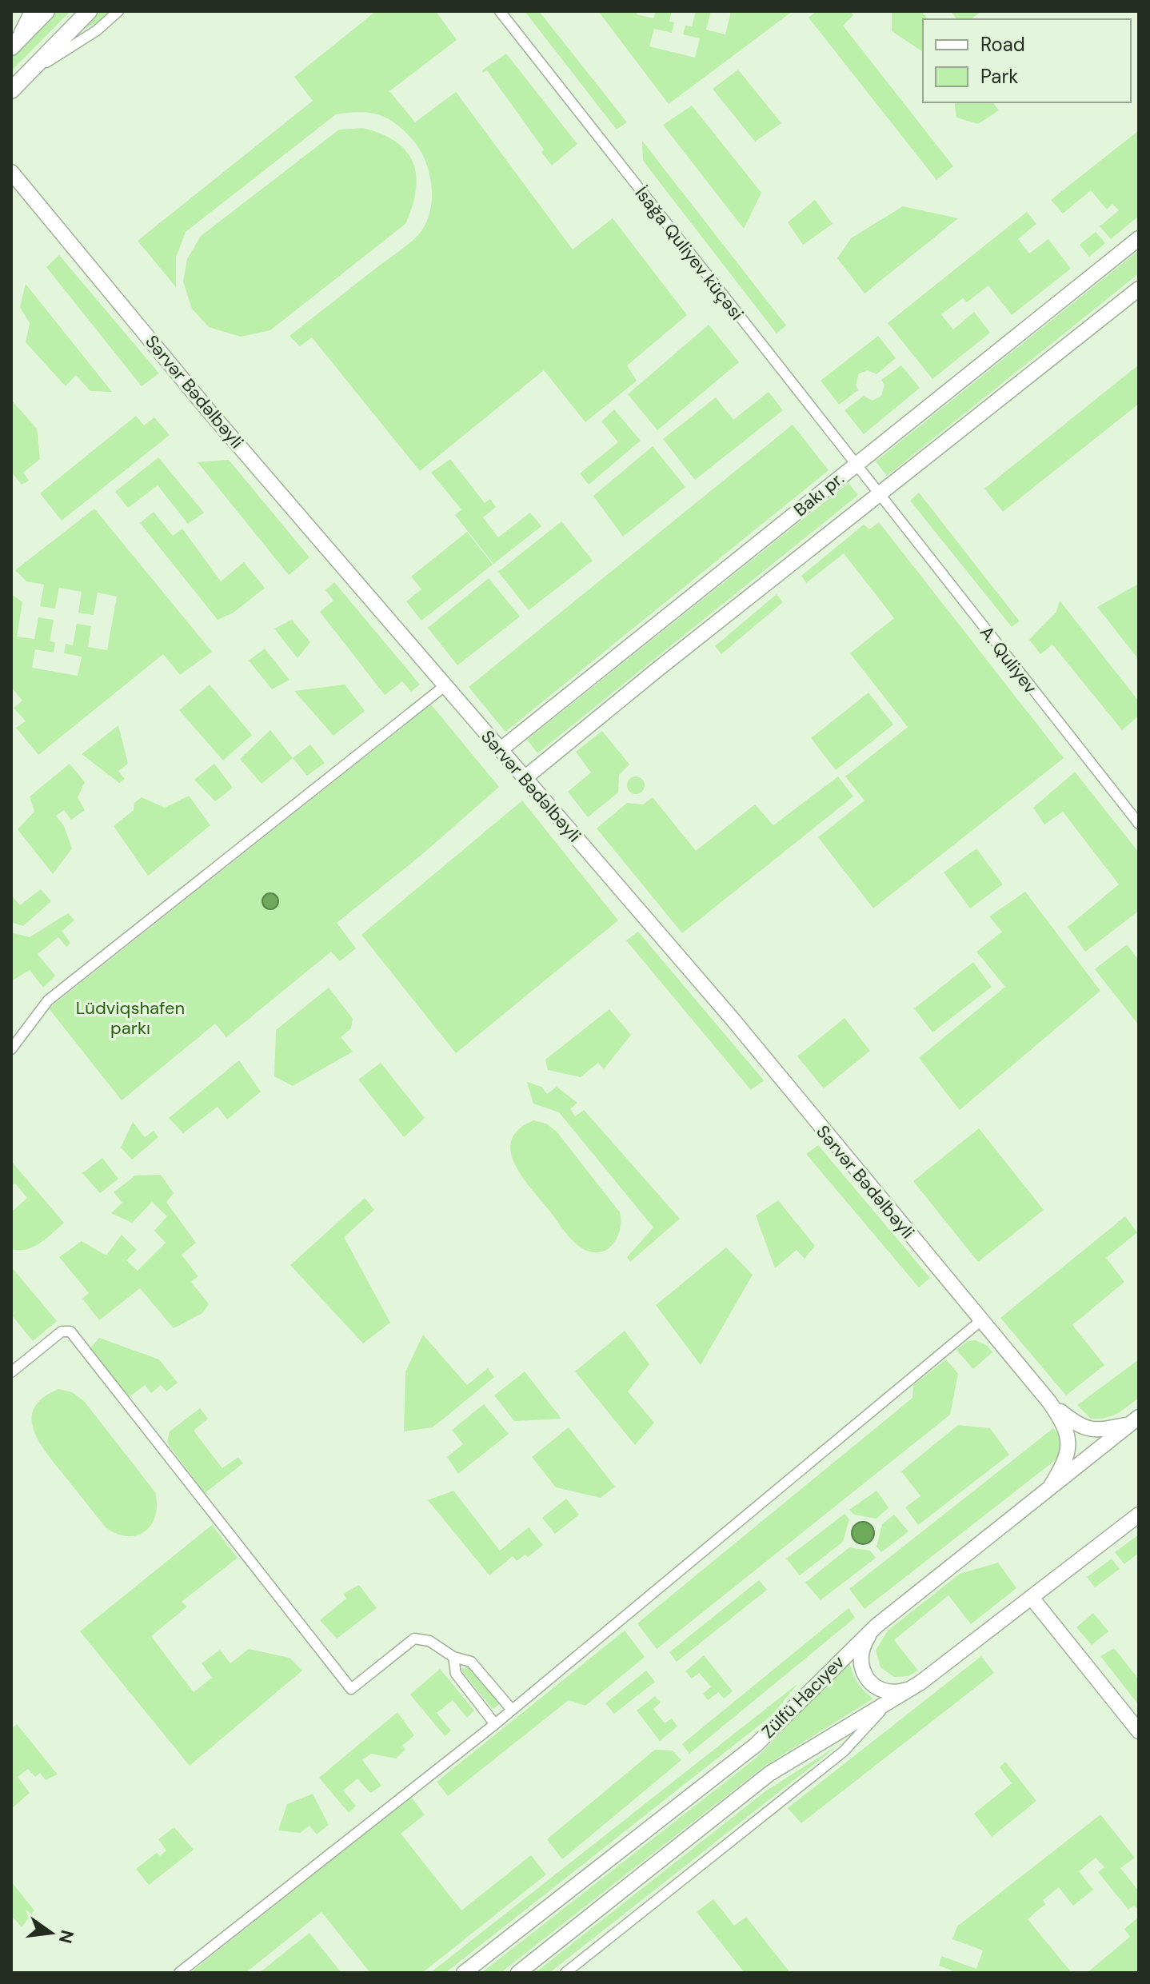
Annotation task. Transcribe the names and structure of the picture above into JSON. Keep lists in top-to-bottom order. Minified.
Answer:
{"streets":{"street":["İsağa Quliyev küçəsi","Sərvər Bədəlbəyli","Bakı pr.","A. Quliyev","Zülfü Hacıyev"]},"crossings":[["İsağa Quliyev küçəsi","Bakı pr."],["İsağa Quliyev küçəsi","A. Quliyev"],["Sərvər Bədəlbəyli","Bakı pr."]],"parks":["Lüdviqshafen parkı"],"legend":["Road","Park"],"north":"right"}
